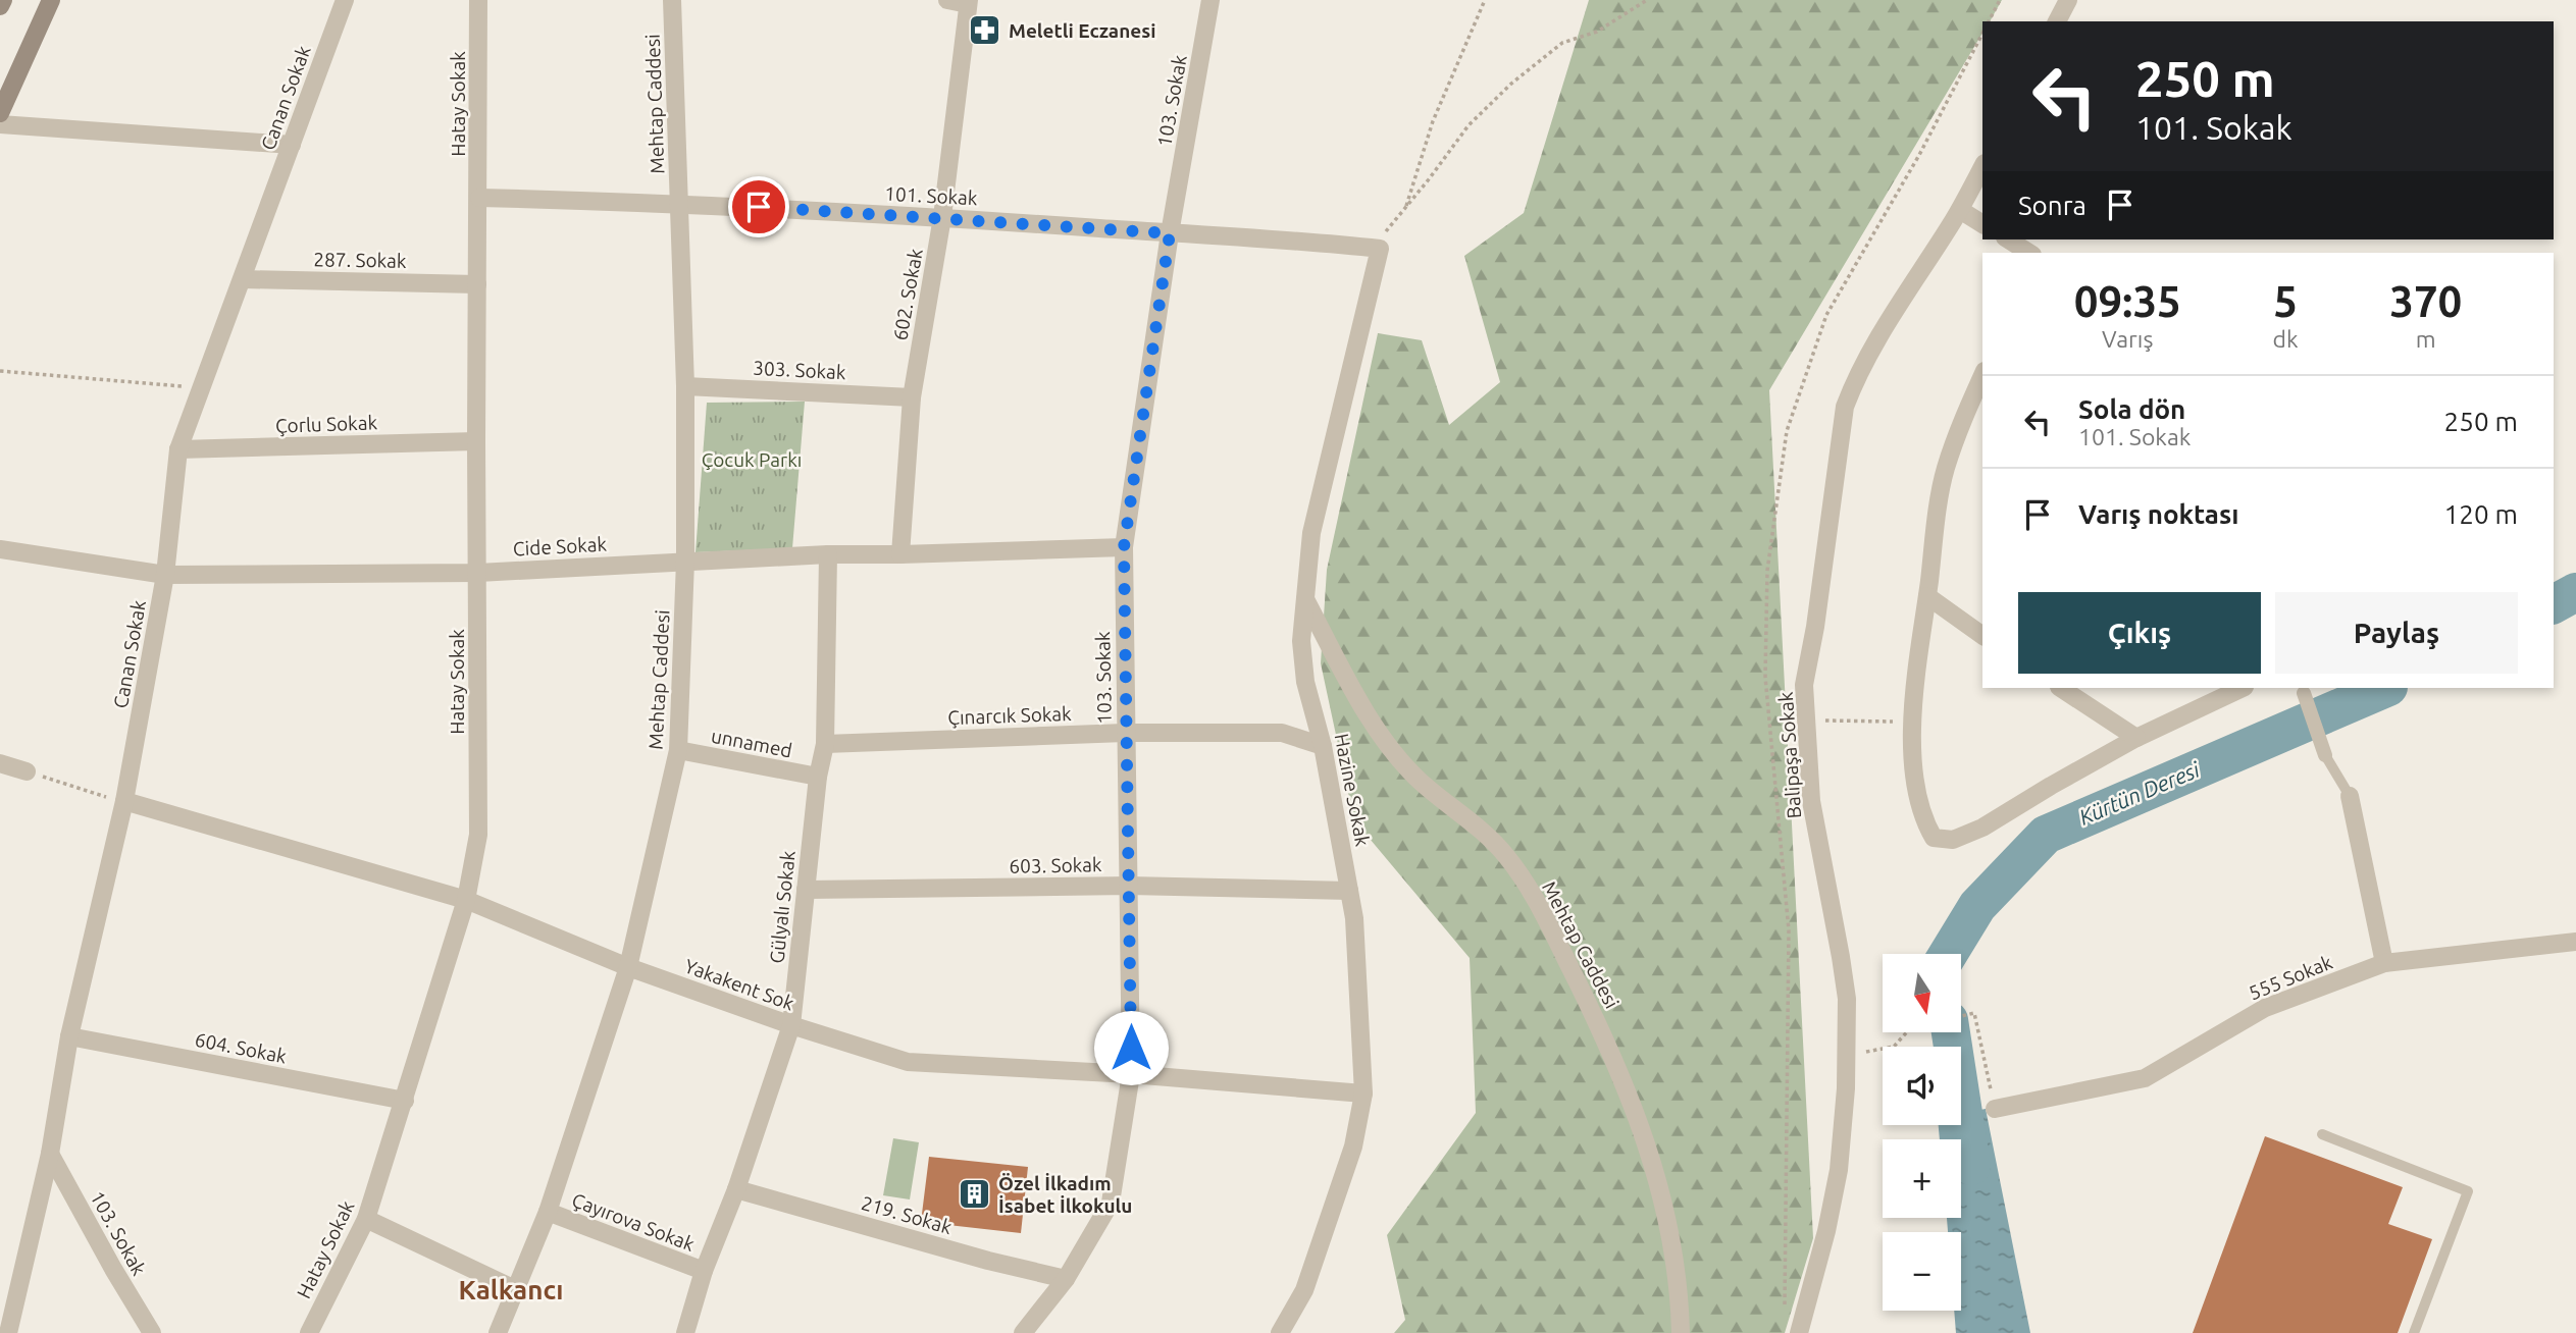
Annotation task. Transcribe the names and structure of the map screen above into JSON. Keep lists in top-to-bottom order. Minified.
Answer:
{"streets":{"street":["Canan Sokak","103. Sokak","Hatay Sokak","Mehtap Caddesi","101. Sokak","287. Sokak","602. Sokak","303. Sokak","Çorlu Sokak","Cide Sokak","Çınarcık Sokak","unnamed","Balipaşa Sokak","Hazine Sokak","603. Sokak","Gülyalı Sokak","555 Sokak","Yakakent Sok","604. Sokak","219. Sokak","Çayırova Sokak"]},"crossings":[["Canan Sokak","103. Sokak"],["Canan Sokak","287. Sokak"],["Canan Sokak","Çorlu Sokak"],["Canan Sokak","Cide Sokak"],["Canan Sokak","Yakakent Sok"],["Canan Sokak","604. Sokak"],["103. Sokak","101. Sokak"],["103. Sokak","Cide Sokak"],["103. Sokak","Çınarcık Sokak"],["103. Sokak","603. Sokak"],["103. Sokak","Yakakent Sok"],["103. Sokak","219. Sokak"],["Hatay Sokak","101. Sokak"],["Hatay Sokak","287. Sokak"],["Hatay Sokak","Çorlu Sokak"],["Hatay Sokak","Cide Sokak"],["Hatay Sokak","Yakakent Sok"],["Hatay Sokak","604. Sokak"],["Mehtap Caddesi","101. Sokak"],["Mehtap Caddesi","303. Sokak"],["Mehtap Caddesi","Cide Sokak"],["Mehtap Caddesi","unnamed"],["Mehtap Caddesi","Hazine Sokak"],["Mehtap Caddesi","Yakakent Sok"],["Mehtap Caddesi","Çayırova Sokak"],["101. Sokak","602. Sokak"],["101. Sokak","Hazine Sokak"],["602. Sokak","303. Sokak"],["602. Sokak","Cide Sokak"],["Cide Sokak","Gülyalı Sokak"],["Çınarcık Sokak","Hazine Sokak"],["Çınarcık Sokak","Gülyalı Sokak"],["unnamed","Gülyalı Sokak"],["Hazine Sokak","603. Sokak"],["Hazine Sokak","Yakakent Sok"],["603. Sokak","Gülyalı Sokak"],["Gülyalı Sokak","Yakakent Sok"],["Gülyalı Sokak","219. Sokak"],["Gülyalı Sokak","Çayırova Sokak"]],"districts":["Kalkancı"],"water":["Kürtün Deresi"],"parks":["Çocuk Parkı"],"places":{"pharmacy":["Meletli Eczanesi"],"building":["Özel İlkadım İsabet İlkokulu"]},"north":"bottom","page":{"turn":["250 m","101. Sokak"],"then":"Sonra","eta":["09:35","Varış","5","dk","370","m"],"list":[{"name":"Sola dön","note":"101. Sokak","value":"250 m"},{"name":"Varış noktası","value":"120 m"}],"buttons":["Çıkış","Paylaş"],"map_buttons":["+","−"]}}
